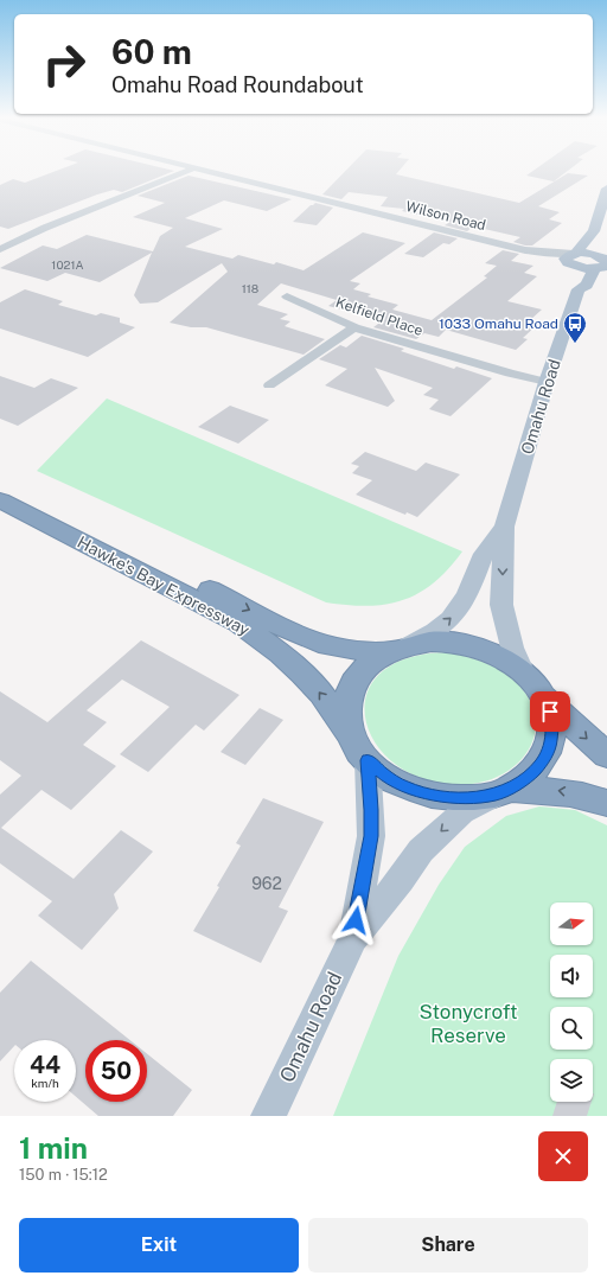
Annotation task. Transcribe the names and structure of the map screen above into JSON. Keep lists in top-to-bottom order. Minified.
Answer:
{"streets":{"highway":["Hawke's Bay Expressway"],"main road":["Omahu Road"],"street":["Wilson Road","Kelfield Place"]},"crossings":[["Kelfield Place","Omahu Road"],["Omahu Road","Hawke's Bay Expressway"]],"parks":["Stonycroft Reserve"],"places":{"bus stop":["1033 Omahu Road"]},"house_numbers":["1021A","118","962"],"north":"right","page":{"turn":["60 m","Omahu Road Roundabout"],"speed":"44 km/h","limit":"50","heading":["1 min","150 m · 15:12"],"buttons":["Exit","Share"]}}
